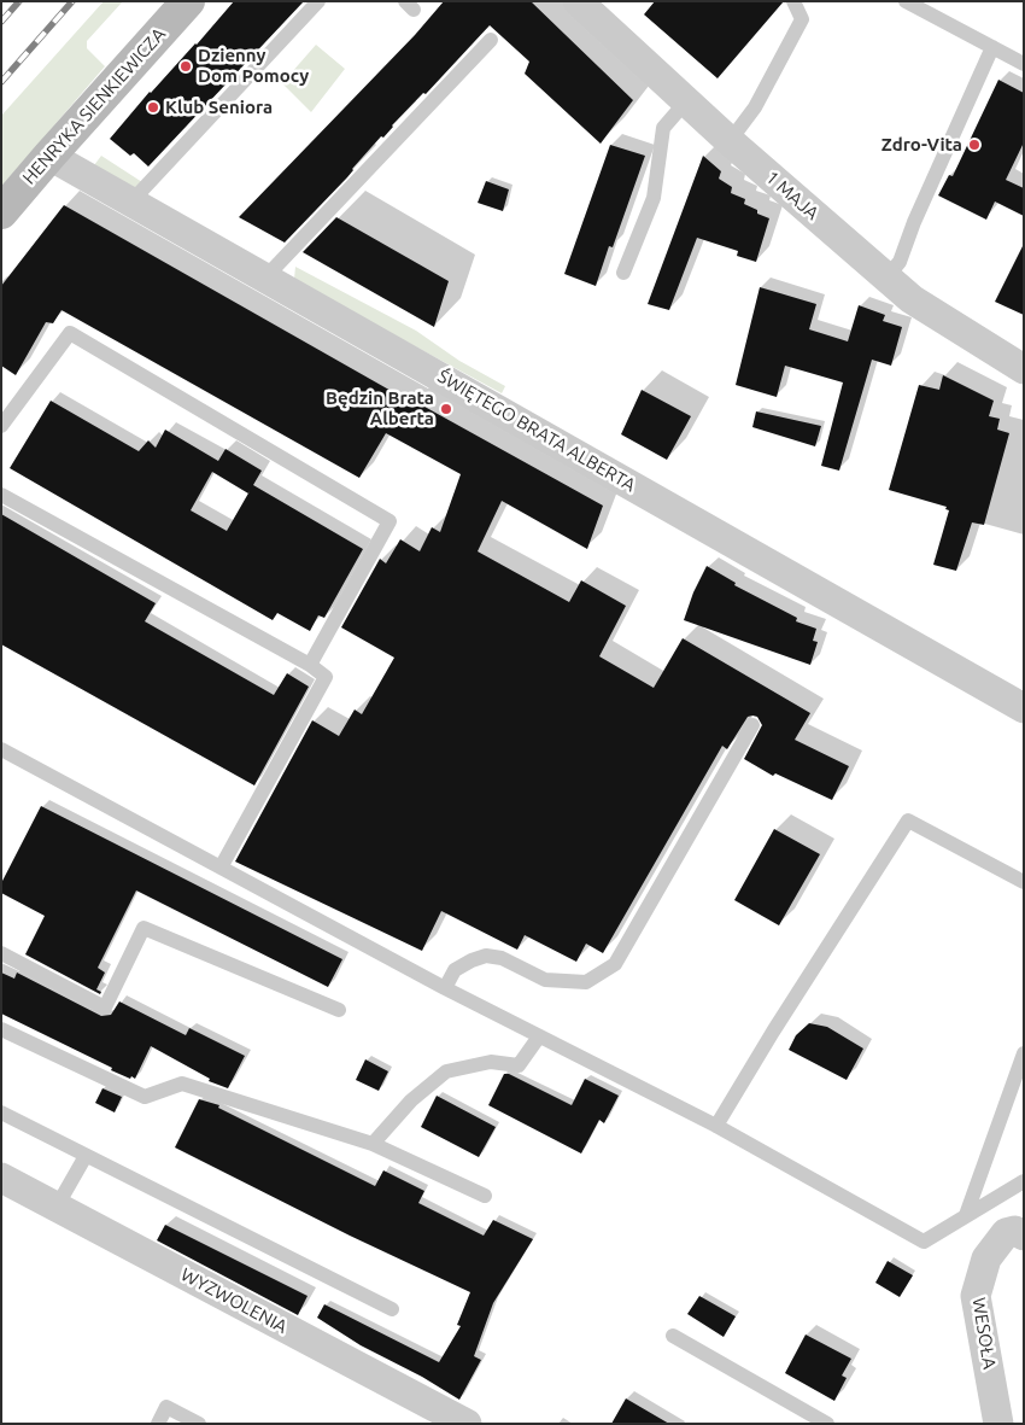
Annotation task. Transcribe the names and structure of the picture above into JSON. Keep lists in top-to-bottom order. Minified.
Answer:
{"streets":{"street":["HENRYKA SIENKIEWICZA","1 MAJA","ŚWIĘTEGO BRATA ALBERTA","WYZWOLENIA","WESOŁA"]},"crossings":[["HENRYKA SIENKIEWICZA","ŚWIĘTEGO BRATA ALBERTA"]],"places":["Dzienny Dom Pomocy","Klub Seniora","Zdro-Vita","Będzin Brata Alberta"]}
